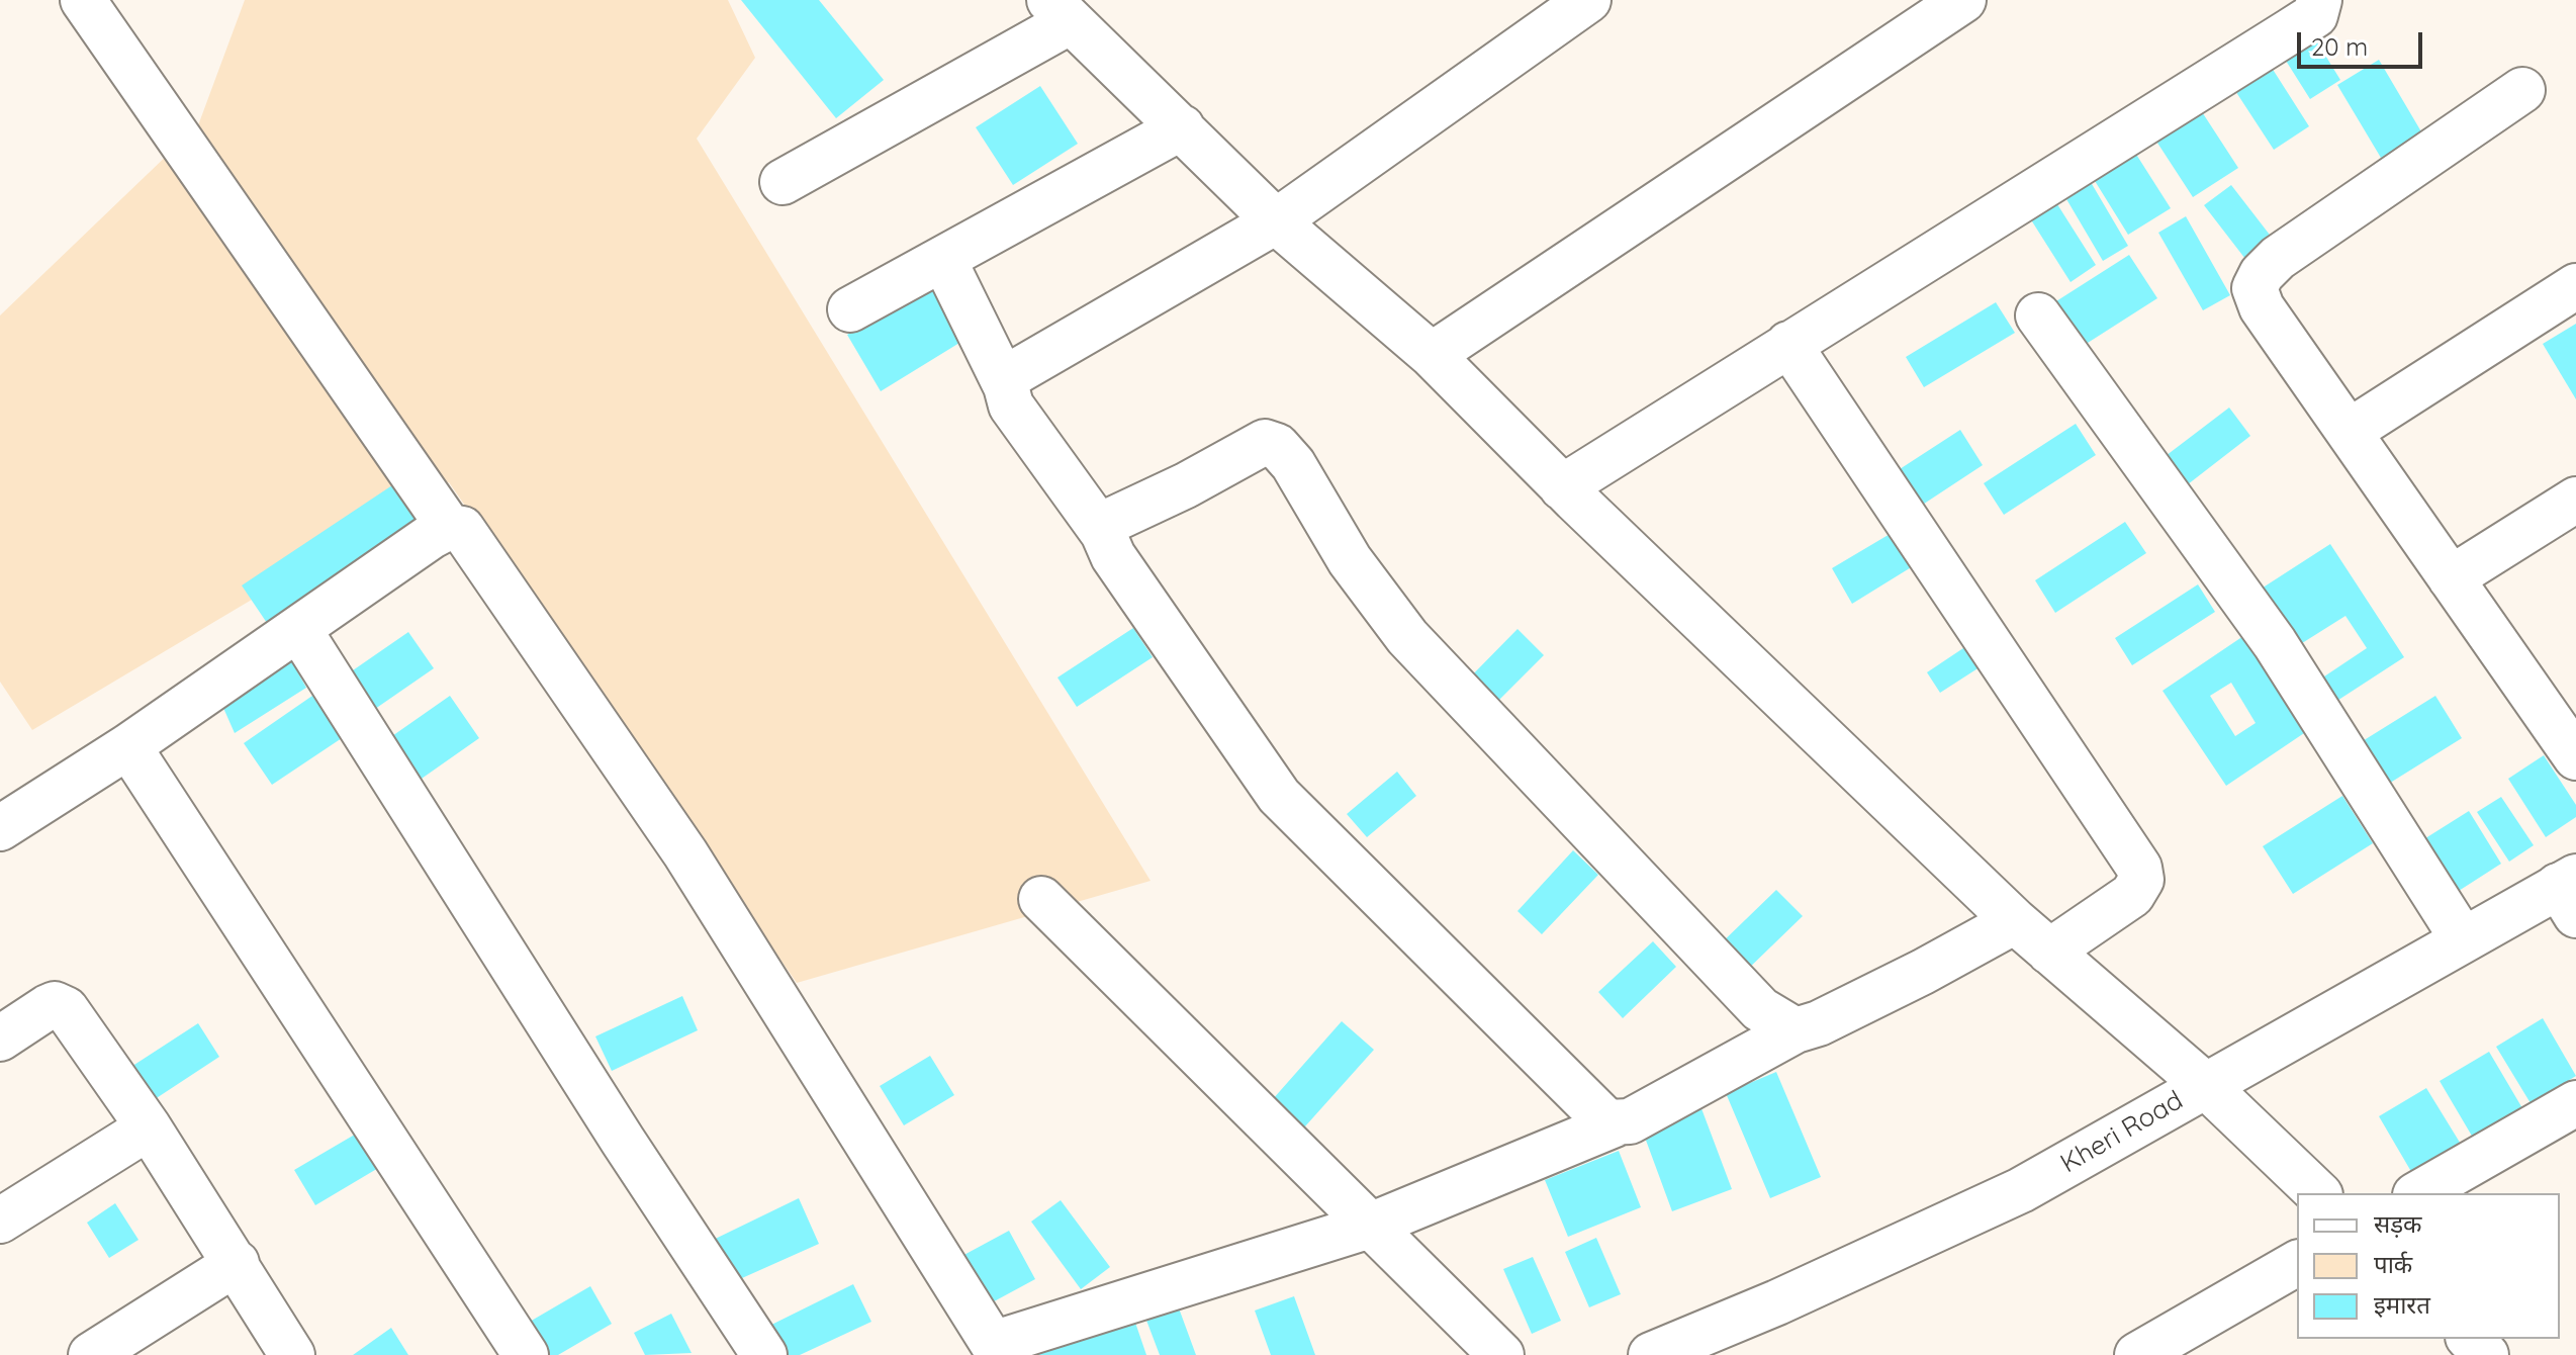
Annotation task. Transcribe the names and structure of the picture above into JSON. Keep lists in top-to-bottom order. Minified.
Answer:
{"streets":{"street":["Kheri Road"]},"legend":["सड़क","पार्क","इमारत"],"scale_bar":"20 m"}
